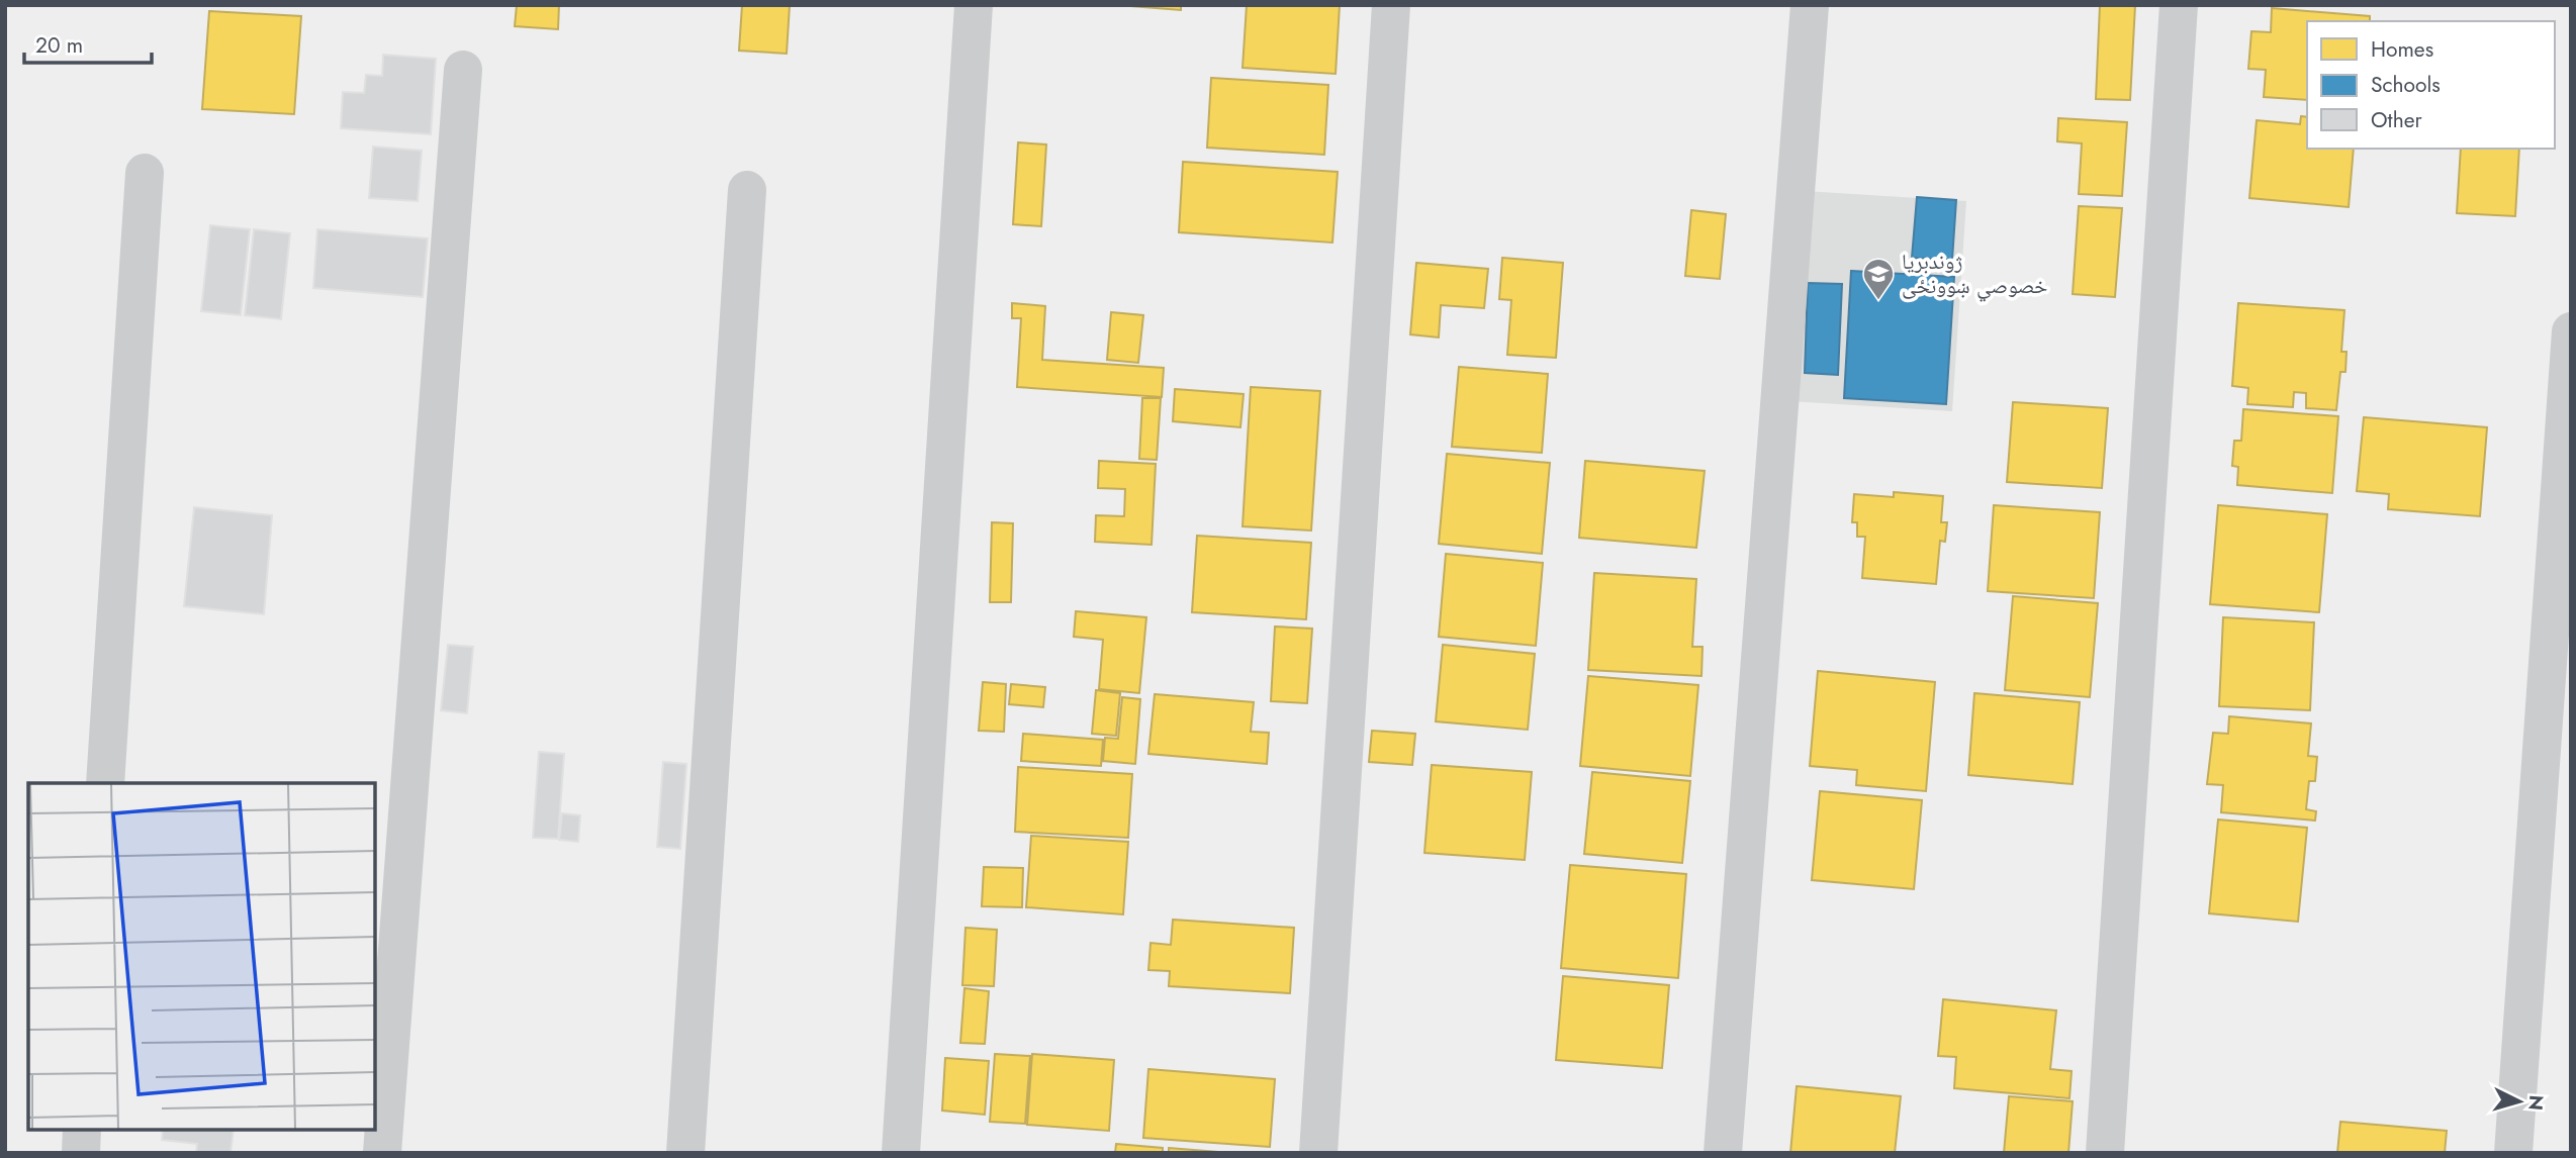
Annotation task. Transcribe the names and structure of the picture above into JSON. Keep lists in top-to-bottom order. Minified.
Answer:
{"places":{"school or university":["ژوندبریا خصوصي ښوونځی"]},"legend":["Homes","Schools","Other"],"scale_bar":"20 m","north":"right"}
